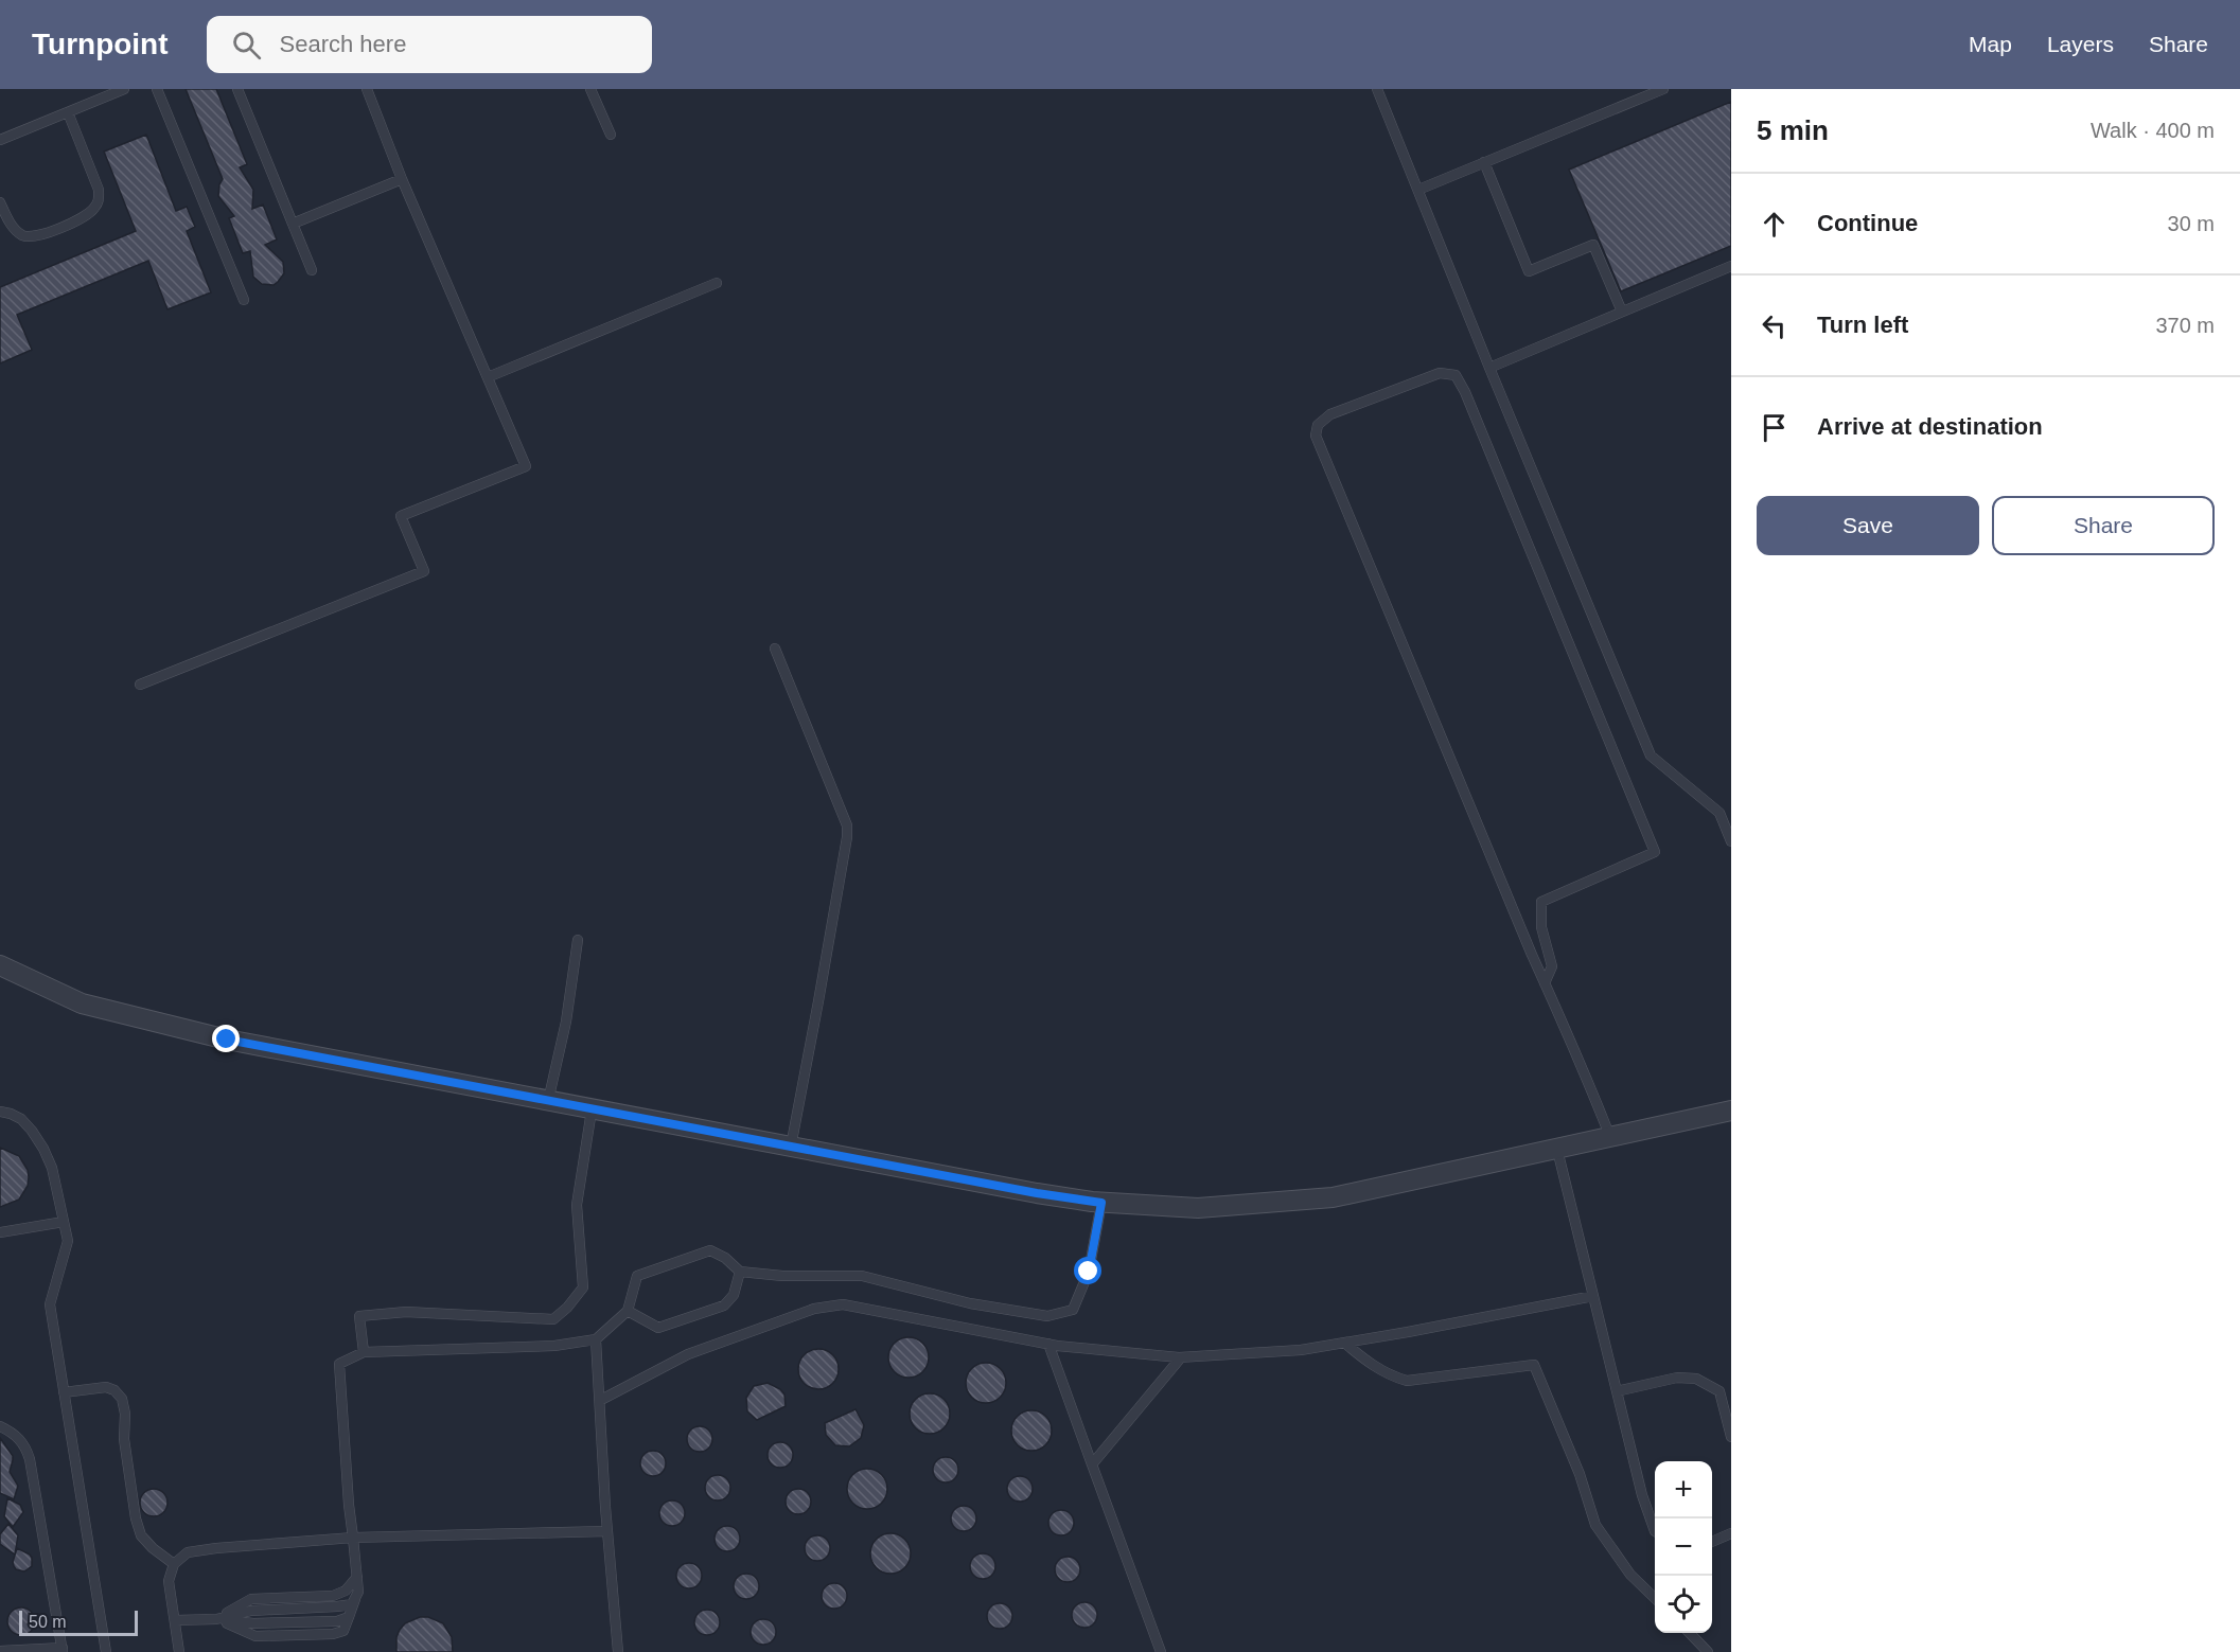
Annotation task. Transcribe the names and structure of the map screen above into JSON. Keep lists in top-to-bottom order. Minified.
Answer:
{"scale_bar":"50 m","page":{"header":"Turnpoint","search":"Search here","nav":["Map","Layers","Share"],"heading":["5 min","Walk · 400 m"],"list":[["Continue","30 m"],["Turn left","370 m"],"Arrive at destination"],"buttons":["Save","Share"],"map_buttons":["+","−"],"scale":"50 m"}}
